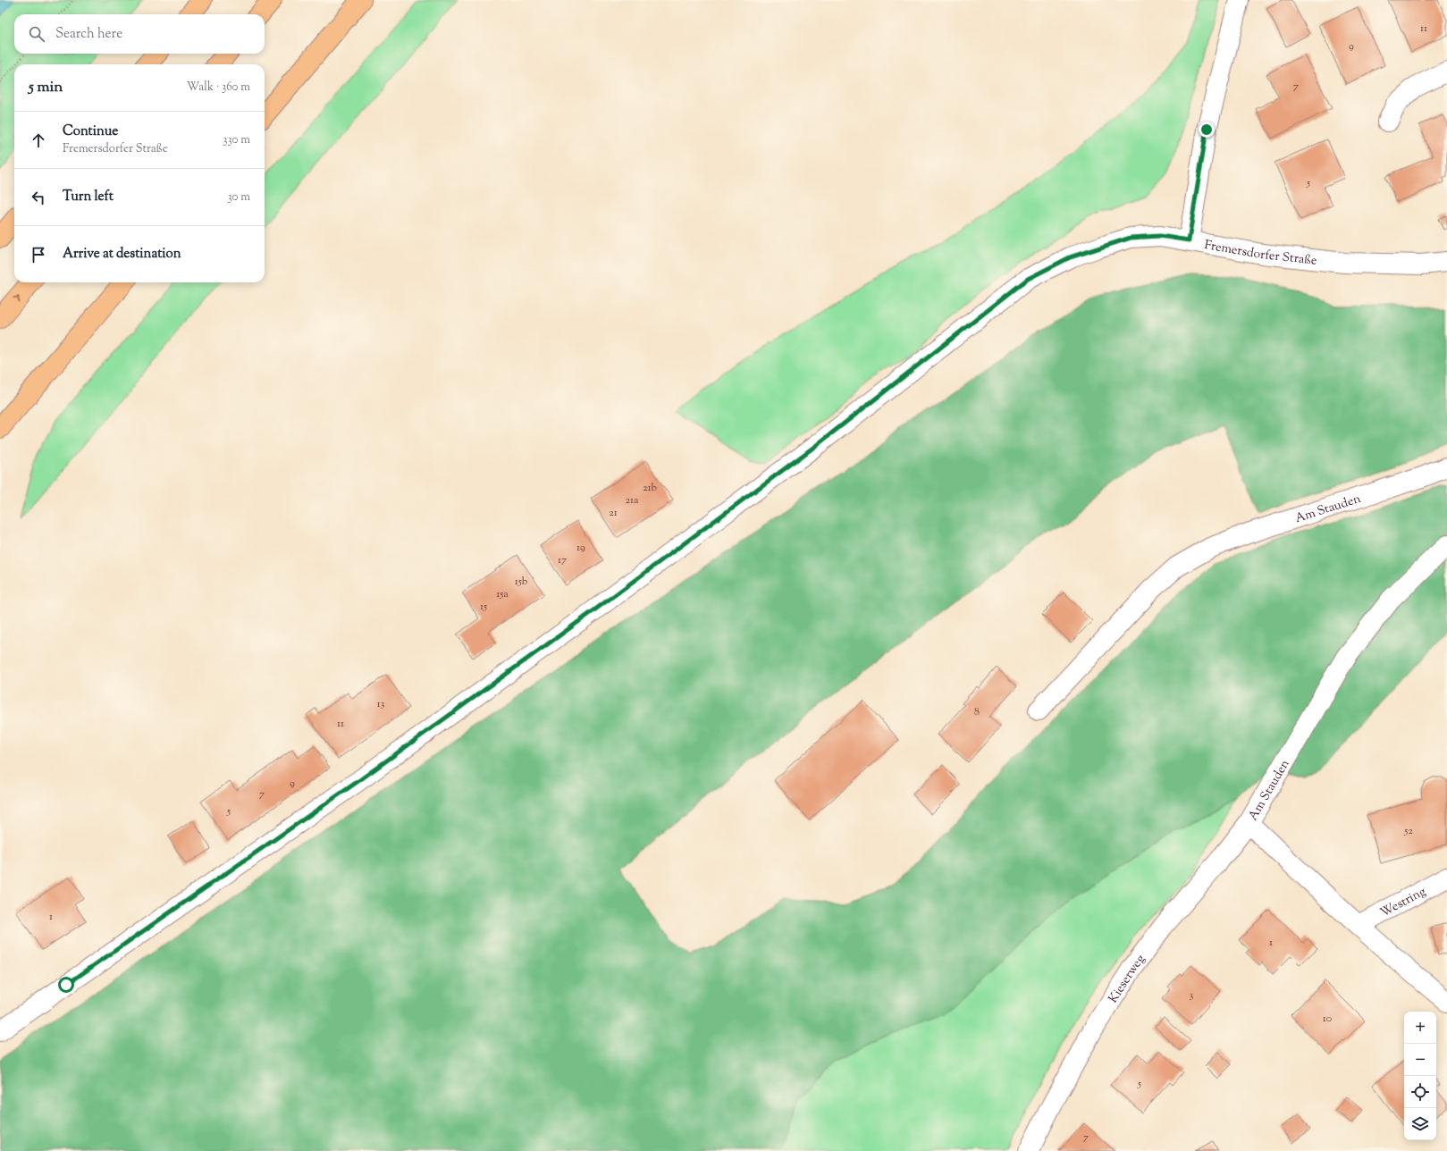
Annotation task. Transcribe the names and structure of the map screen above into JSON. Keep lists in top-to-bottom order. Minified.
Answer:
{"streets":{"street":["Fremersdorfer Straße","Am Stauden","Westring","Kieserweg"]},"crossings":[["Am Stauden","Westring"],["Am Stauden","Kieserweg"]],"house_numbers":["11","9","7","5","21b","21a","21","19","17","15b","15a","15","13","8","11","9","7","5","52","1","1","3","10","5","7"],"page":{"search":"Search here","heading":["5 min","Walk · 360 m"],"list":[["Continue","Fremersdorfer Straße","330 m"],["Turn left","30 m"],"Arrive at destination"],"map_buttons":["+","−"]}}
